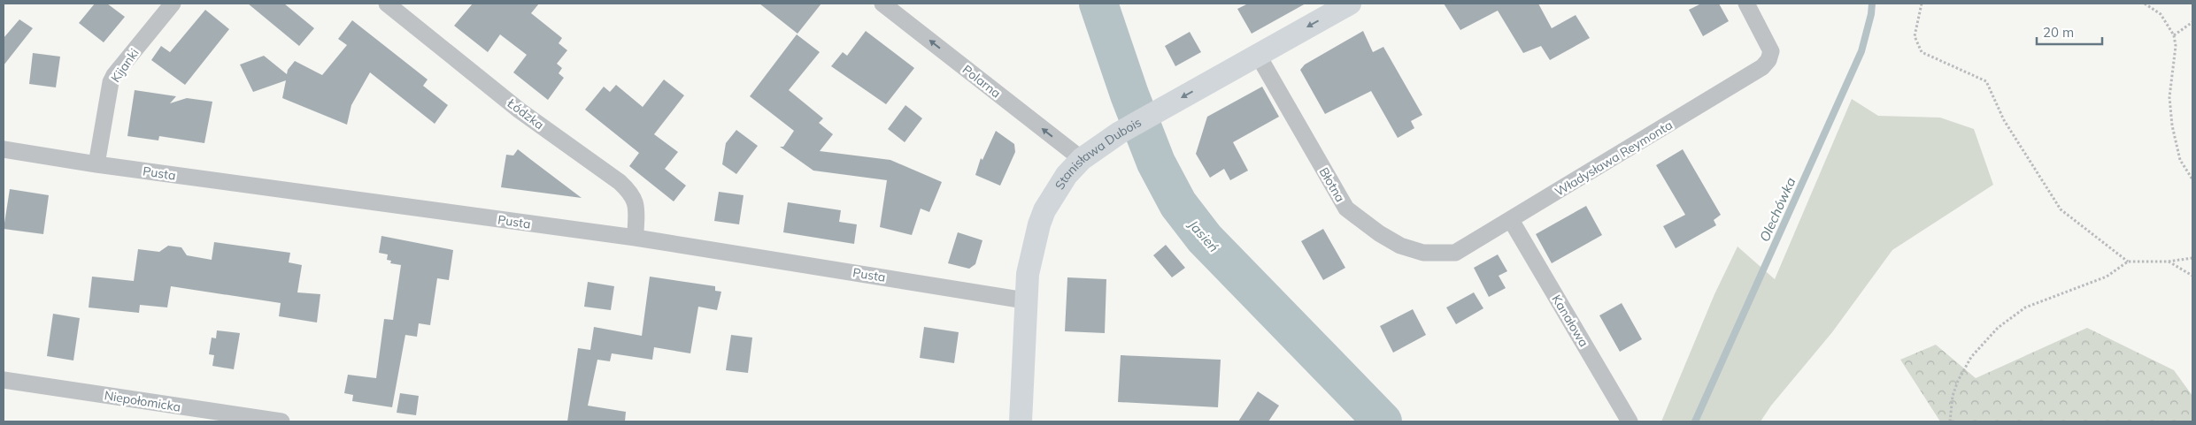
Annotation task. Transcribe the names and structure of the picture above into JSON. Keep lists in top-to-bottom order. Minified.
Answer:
{"streets":{"street":["Kijanki","Polarna","Łódzka","Stanisława Dubois","Władysława Reymonta","Pusta","Błotna","Kanałowa","Niepołomicka"]},"crossings":[["Kijanki","Pusta"],["Polarna","Stanisława Dubois"],["Łódzka","Pusta"],["Stanisława Dubois","Pusta"],["Stanisława Dubois","Błotna"],["Władysława Reymonta","Błotna"],["Władysława Reymonta","Kanałowa"]],"one_way":["Polarna","Stanisława Dubois"],"water":["Olechówka","Jasień"],"scale_bar":"20 m"}
